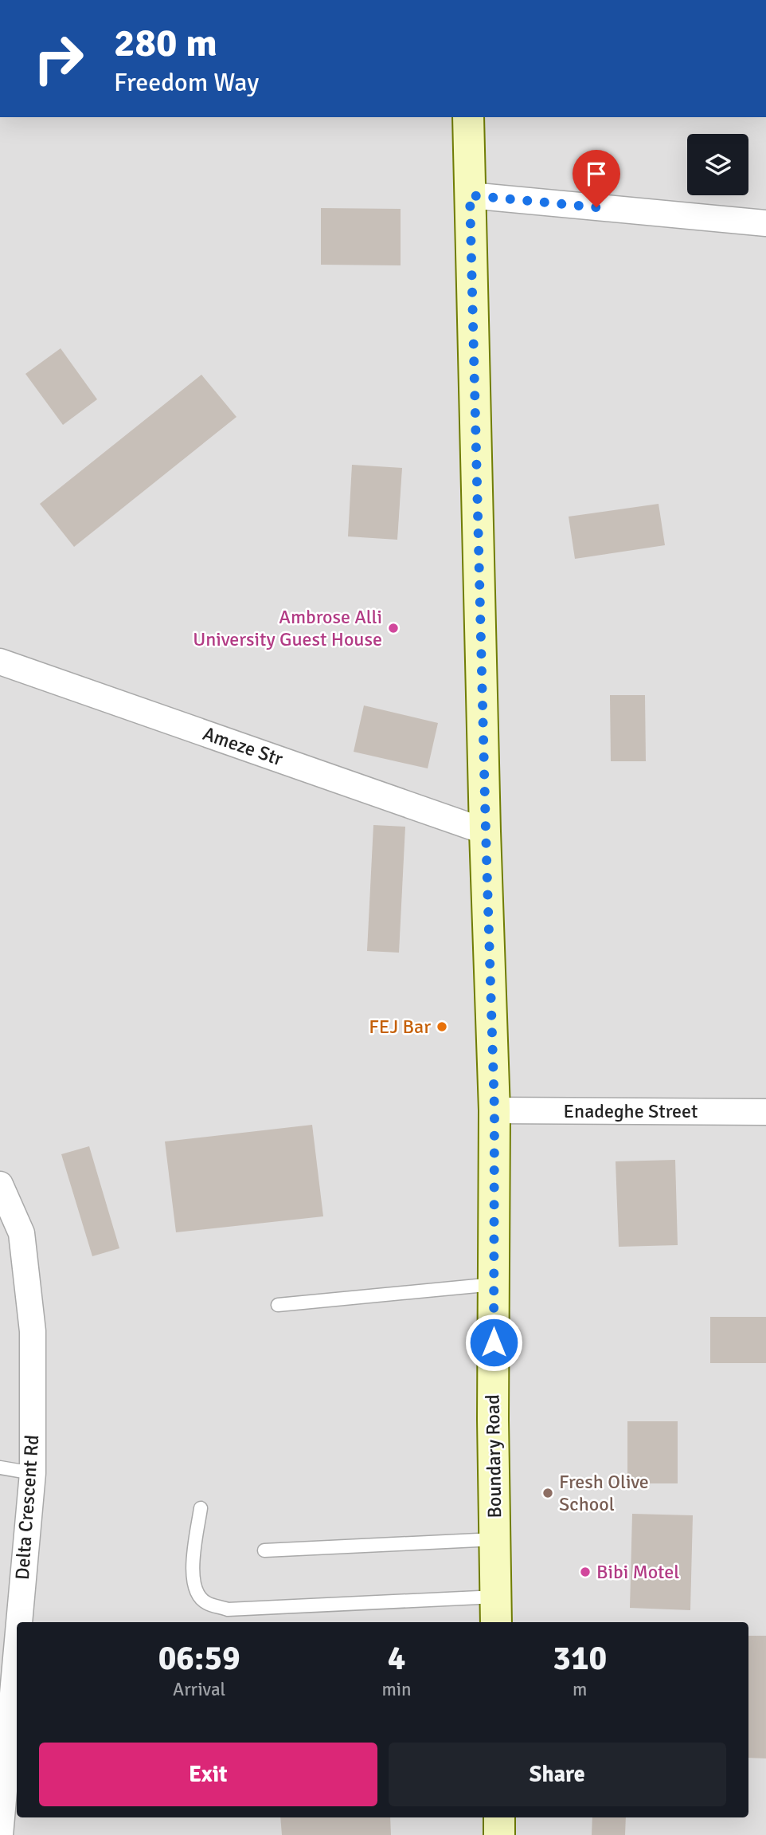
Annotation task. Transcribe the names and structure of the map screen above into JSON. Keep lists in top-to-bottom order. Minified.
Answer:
{"streets":{"street":["Ameze Str","Enadeghe Street","Boundary Road","Delta Crescent Rd"]},"crossings":[["Ameze Str","Boundary Road"],["Enadeghe Street","Boundary Road"]],"places":["Ambrose Alli University Guest House","FEJ Bar","Fresh Olive School","Bibi Motel"],"page":{"turn":["280 m","Freedom Way"],"eta":["06:59","Arrival","4","min","310","m"],"buttons":["Exit","Share"]}}
